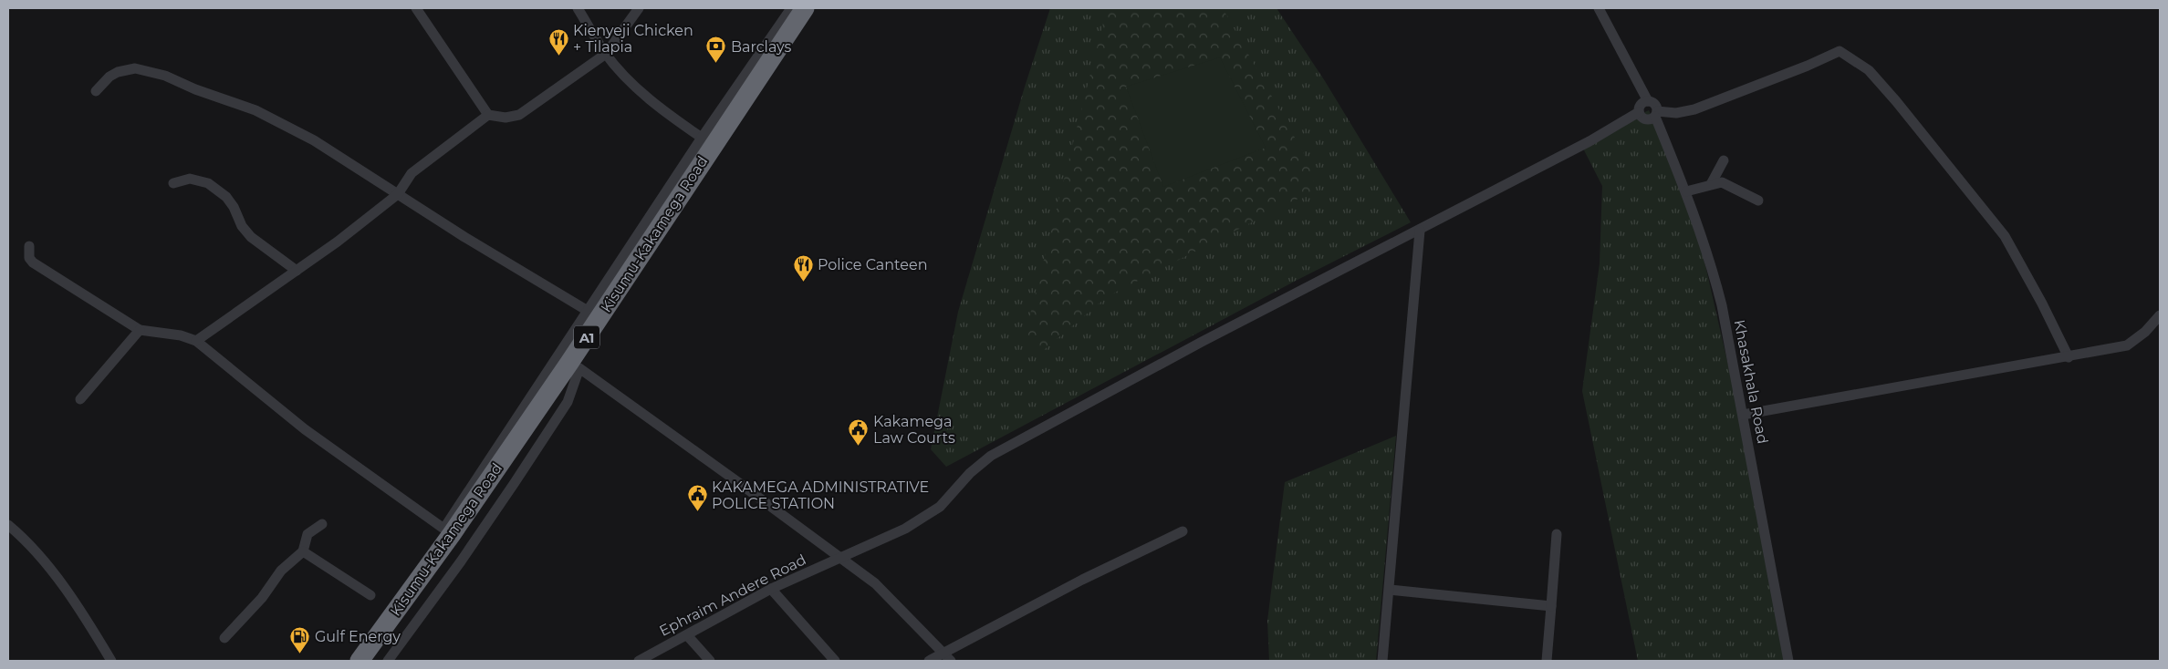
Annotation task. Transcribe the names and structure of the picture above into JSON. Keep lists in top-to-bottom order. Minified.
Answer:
{"streets":{"highway":["Kisumu-Kakamega Road","A1"],"street":["Khasakhala Road","Ephraim Andere Road"]},"crossings":[["Khasakhala Road","Ephraim Andere Road"]],"places":{"restaurant":["Kienyeji Chicken + Tilapia","Police Canteen"],"bank":["Barclays"],"public building":["Kakamega Law Courts","KAKAMEGA ADMINISTRATIVE POLICE STATION"],"fuel station":["Gulf Energy"]}}
